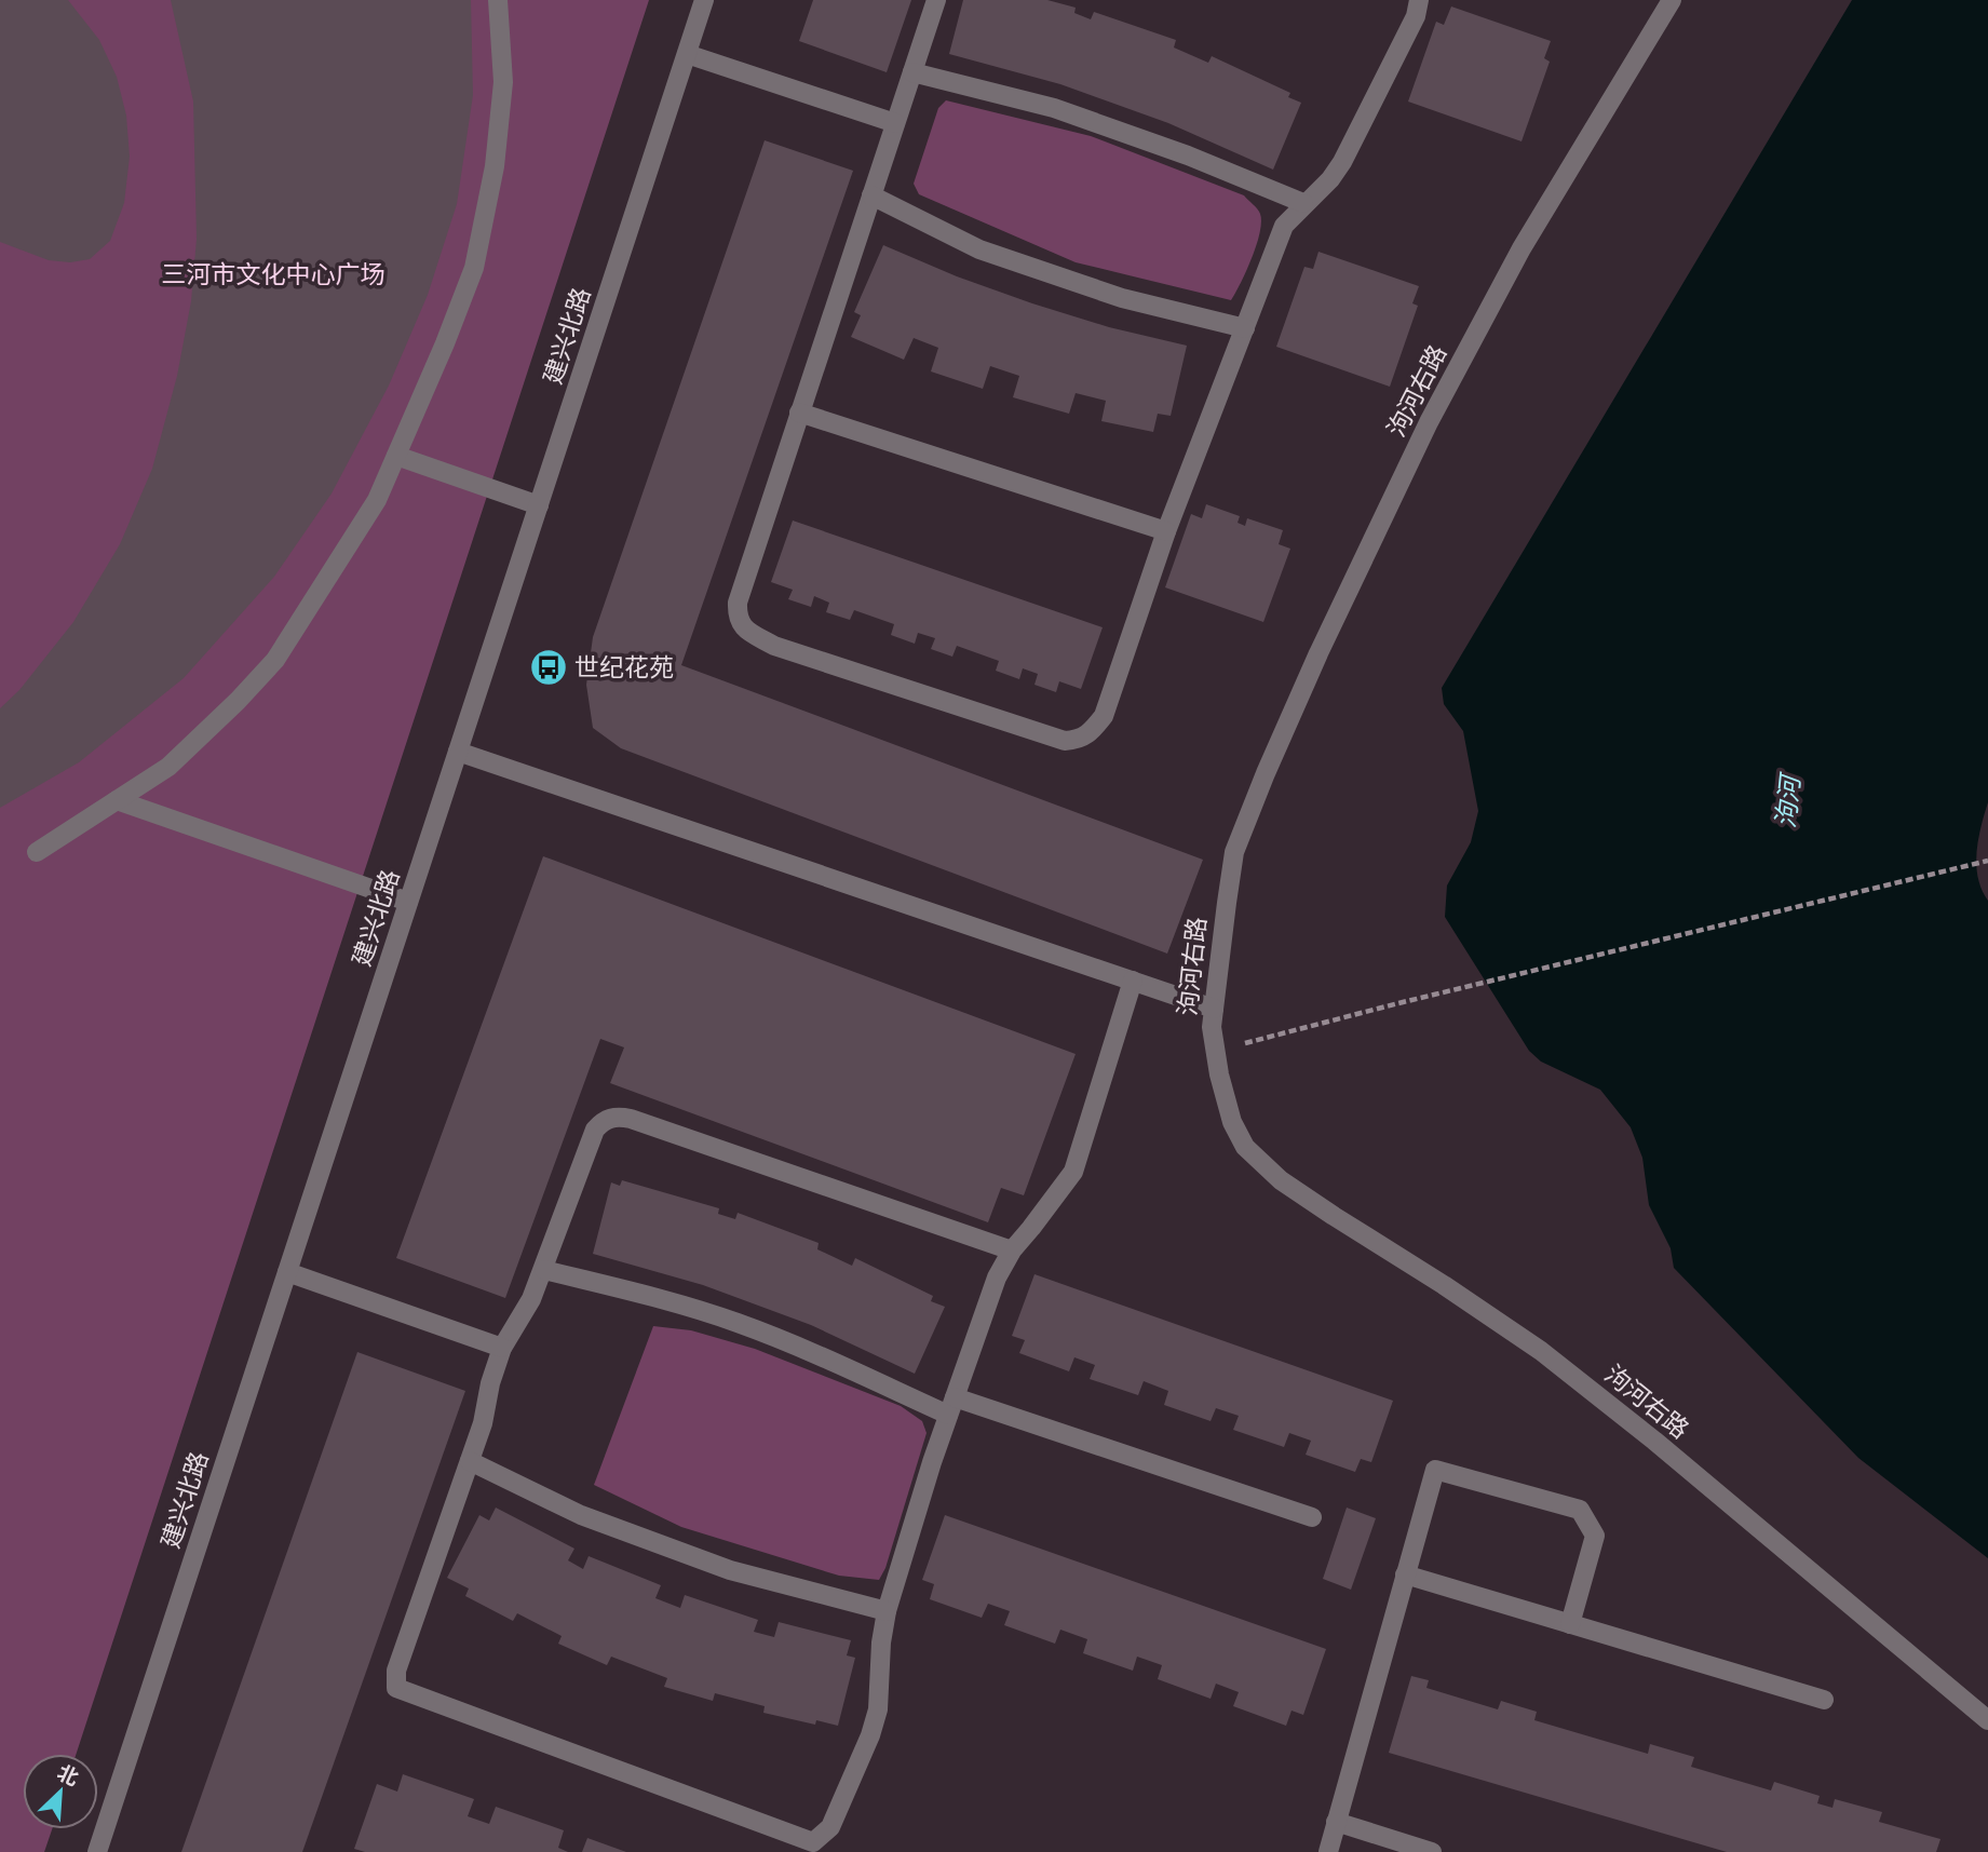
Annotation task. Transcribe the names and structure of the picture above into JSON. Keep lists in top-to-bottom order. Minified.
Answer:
{"streets":{"street":["建兴北路","泃河右路"]},"water":["泃河"],"parks":["三河市文化中心广场"],"places":{"bus stop":["世纪花苑"]},"north":"top right"}
